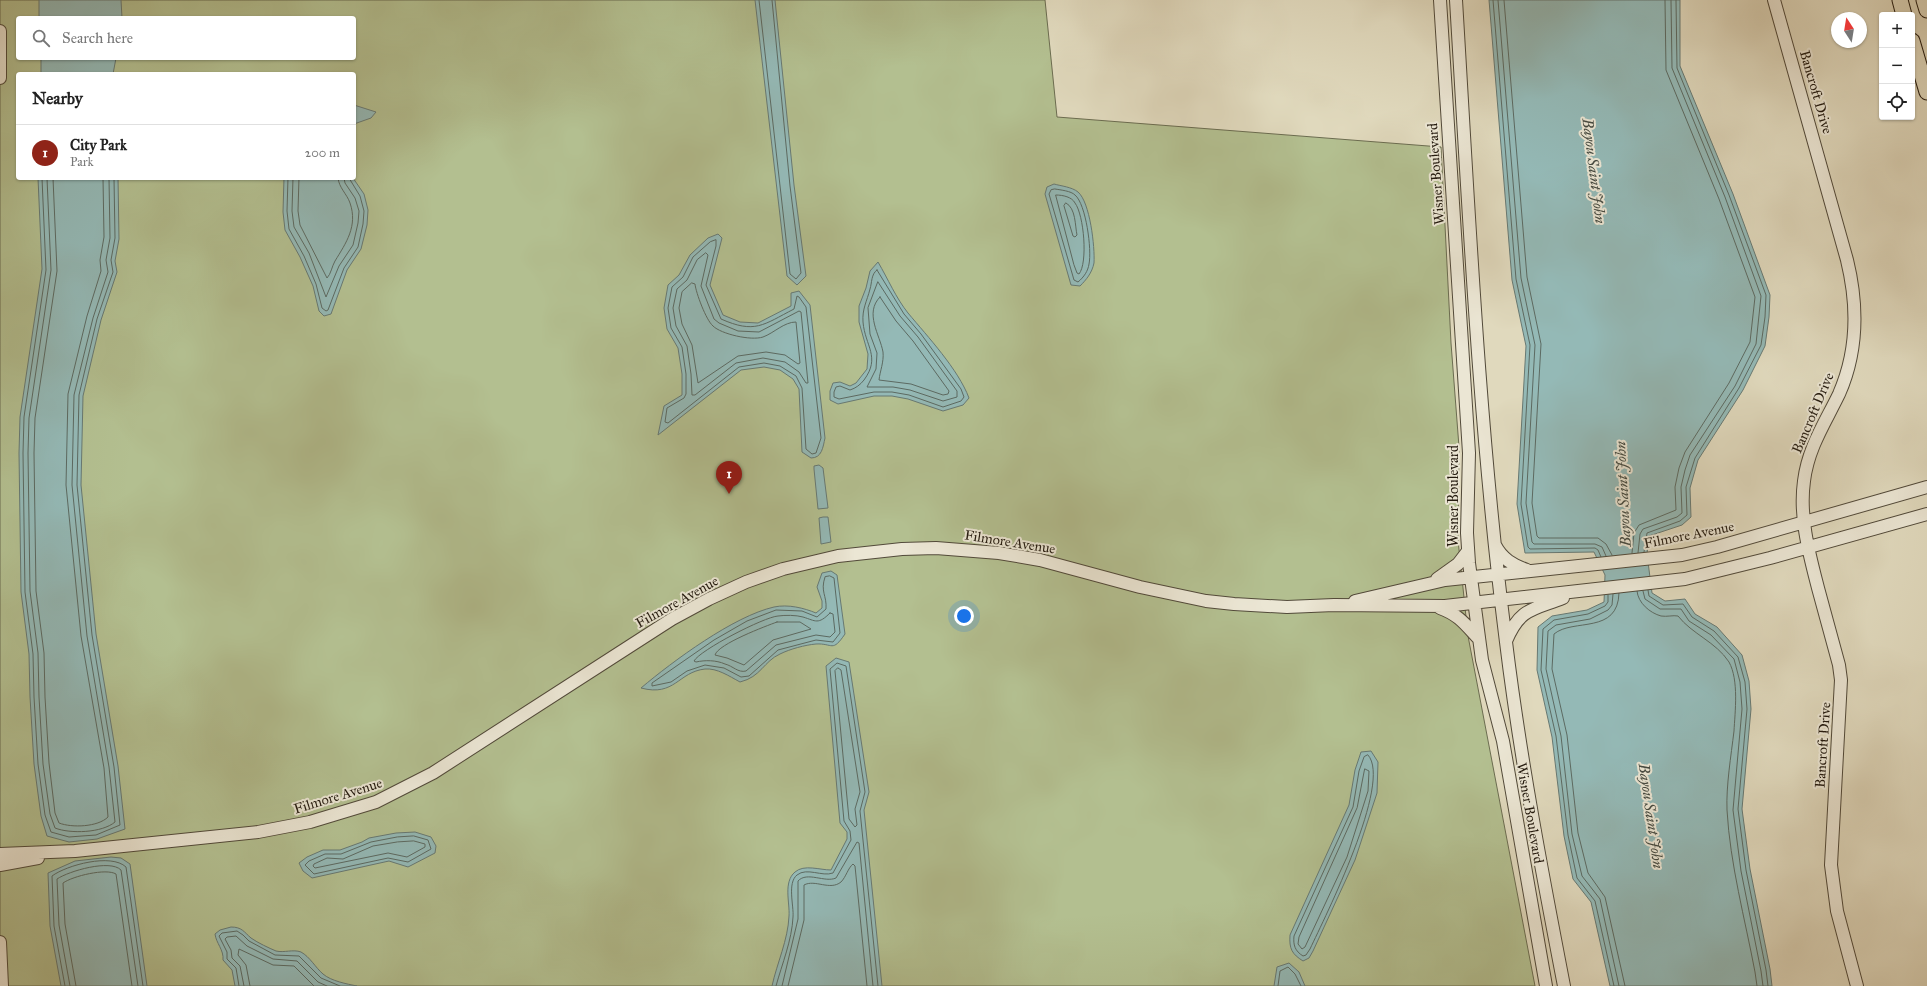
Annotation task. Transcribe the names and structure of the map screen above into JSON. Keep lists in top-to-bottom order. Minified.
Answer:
{"streets":{"street":["Bancroft Drive","Wisner Boulevard","Filmore Avenue"]},"crossings":[["Bancroft Drive","Filmore Avenue"],["Wisner Boulevard","Filmore Avenue"]],"water":["Bayou Saint John"],"north":"top","page":{"map_buttons":["+","−"],"search":"Search here","heading":"Nearby","list":[{"mark":"1","name":"City Park","note":"Park","value":"200 m"}],"pins":"1"}}
